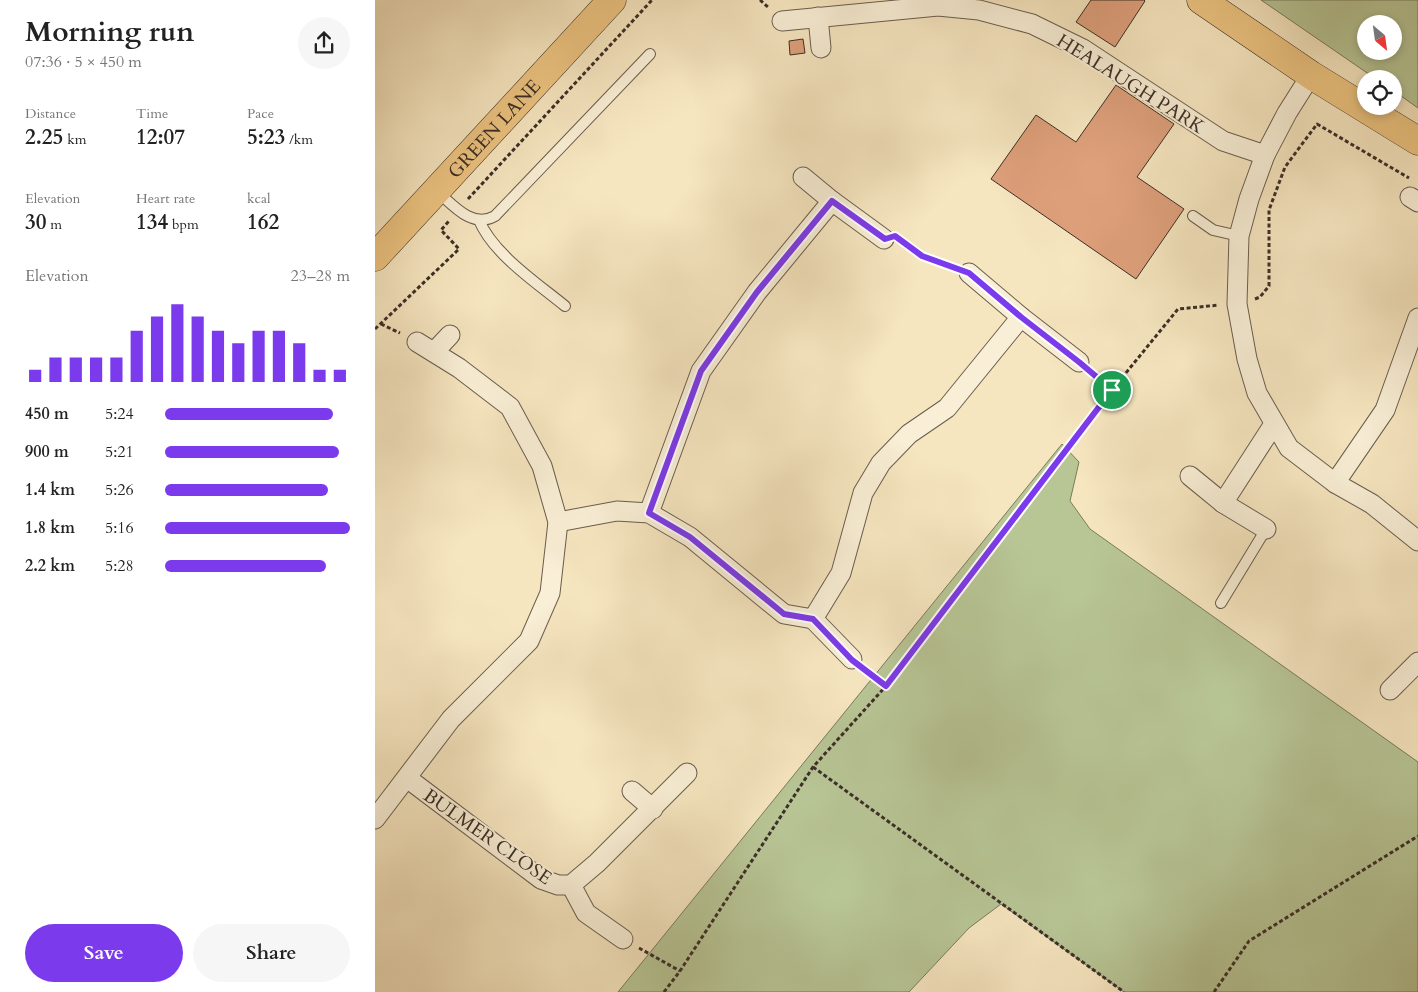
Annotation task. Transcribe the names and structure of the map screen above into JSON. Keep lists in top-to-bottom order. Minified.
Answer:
{"streets":{"main road":["GREEN LANE"],"street":["HEALAUGH PARK","BULMER CLOSE"]},"north":"bottom right","page":{"heading":["Morning run","07:36 · 5 × 450 m"],"stats":[["Distance","2.25 km"],["Time","12:07"],["Pace","5:23 /km"],["Elevation","30 m"],["Heart rate","134 bpm"],["kcal","162"]],"chart":["Elevation","23–28 m"],"list":[{"name":"450 m","note":"5:24"},{"name":"900 m","note":"5:21"},{"name":"1.4 km","note":"5:26"},{"name":"1.8 km","note":"5:16"},{"name":"2.2 km","note":"5:28"}],"buttons":["Save","Share"]}}
